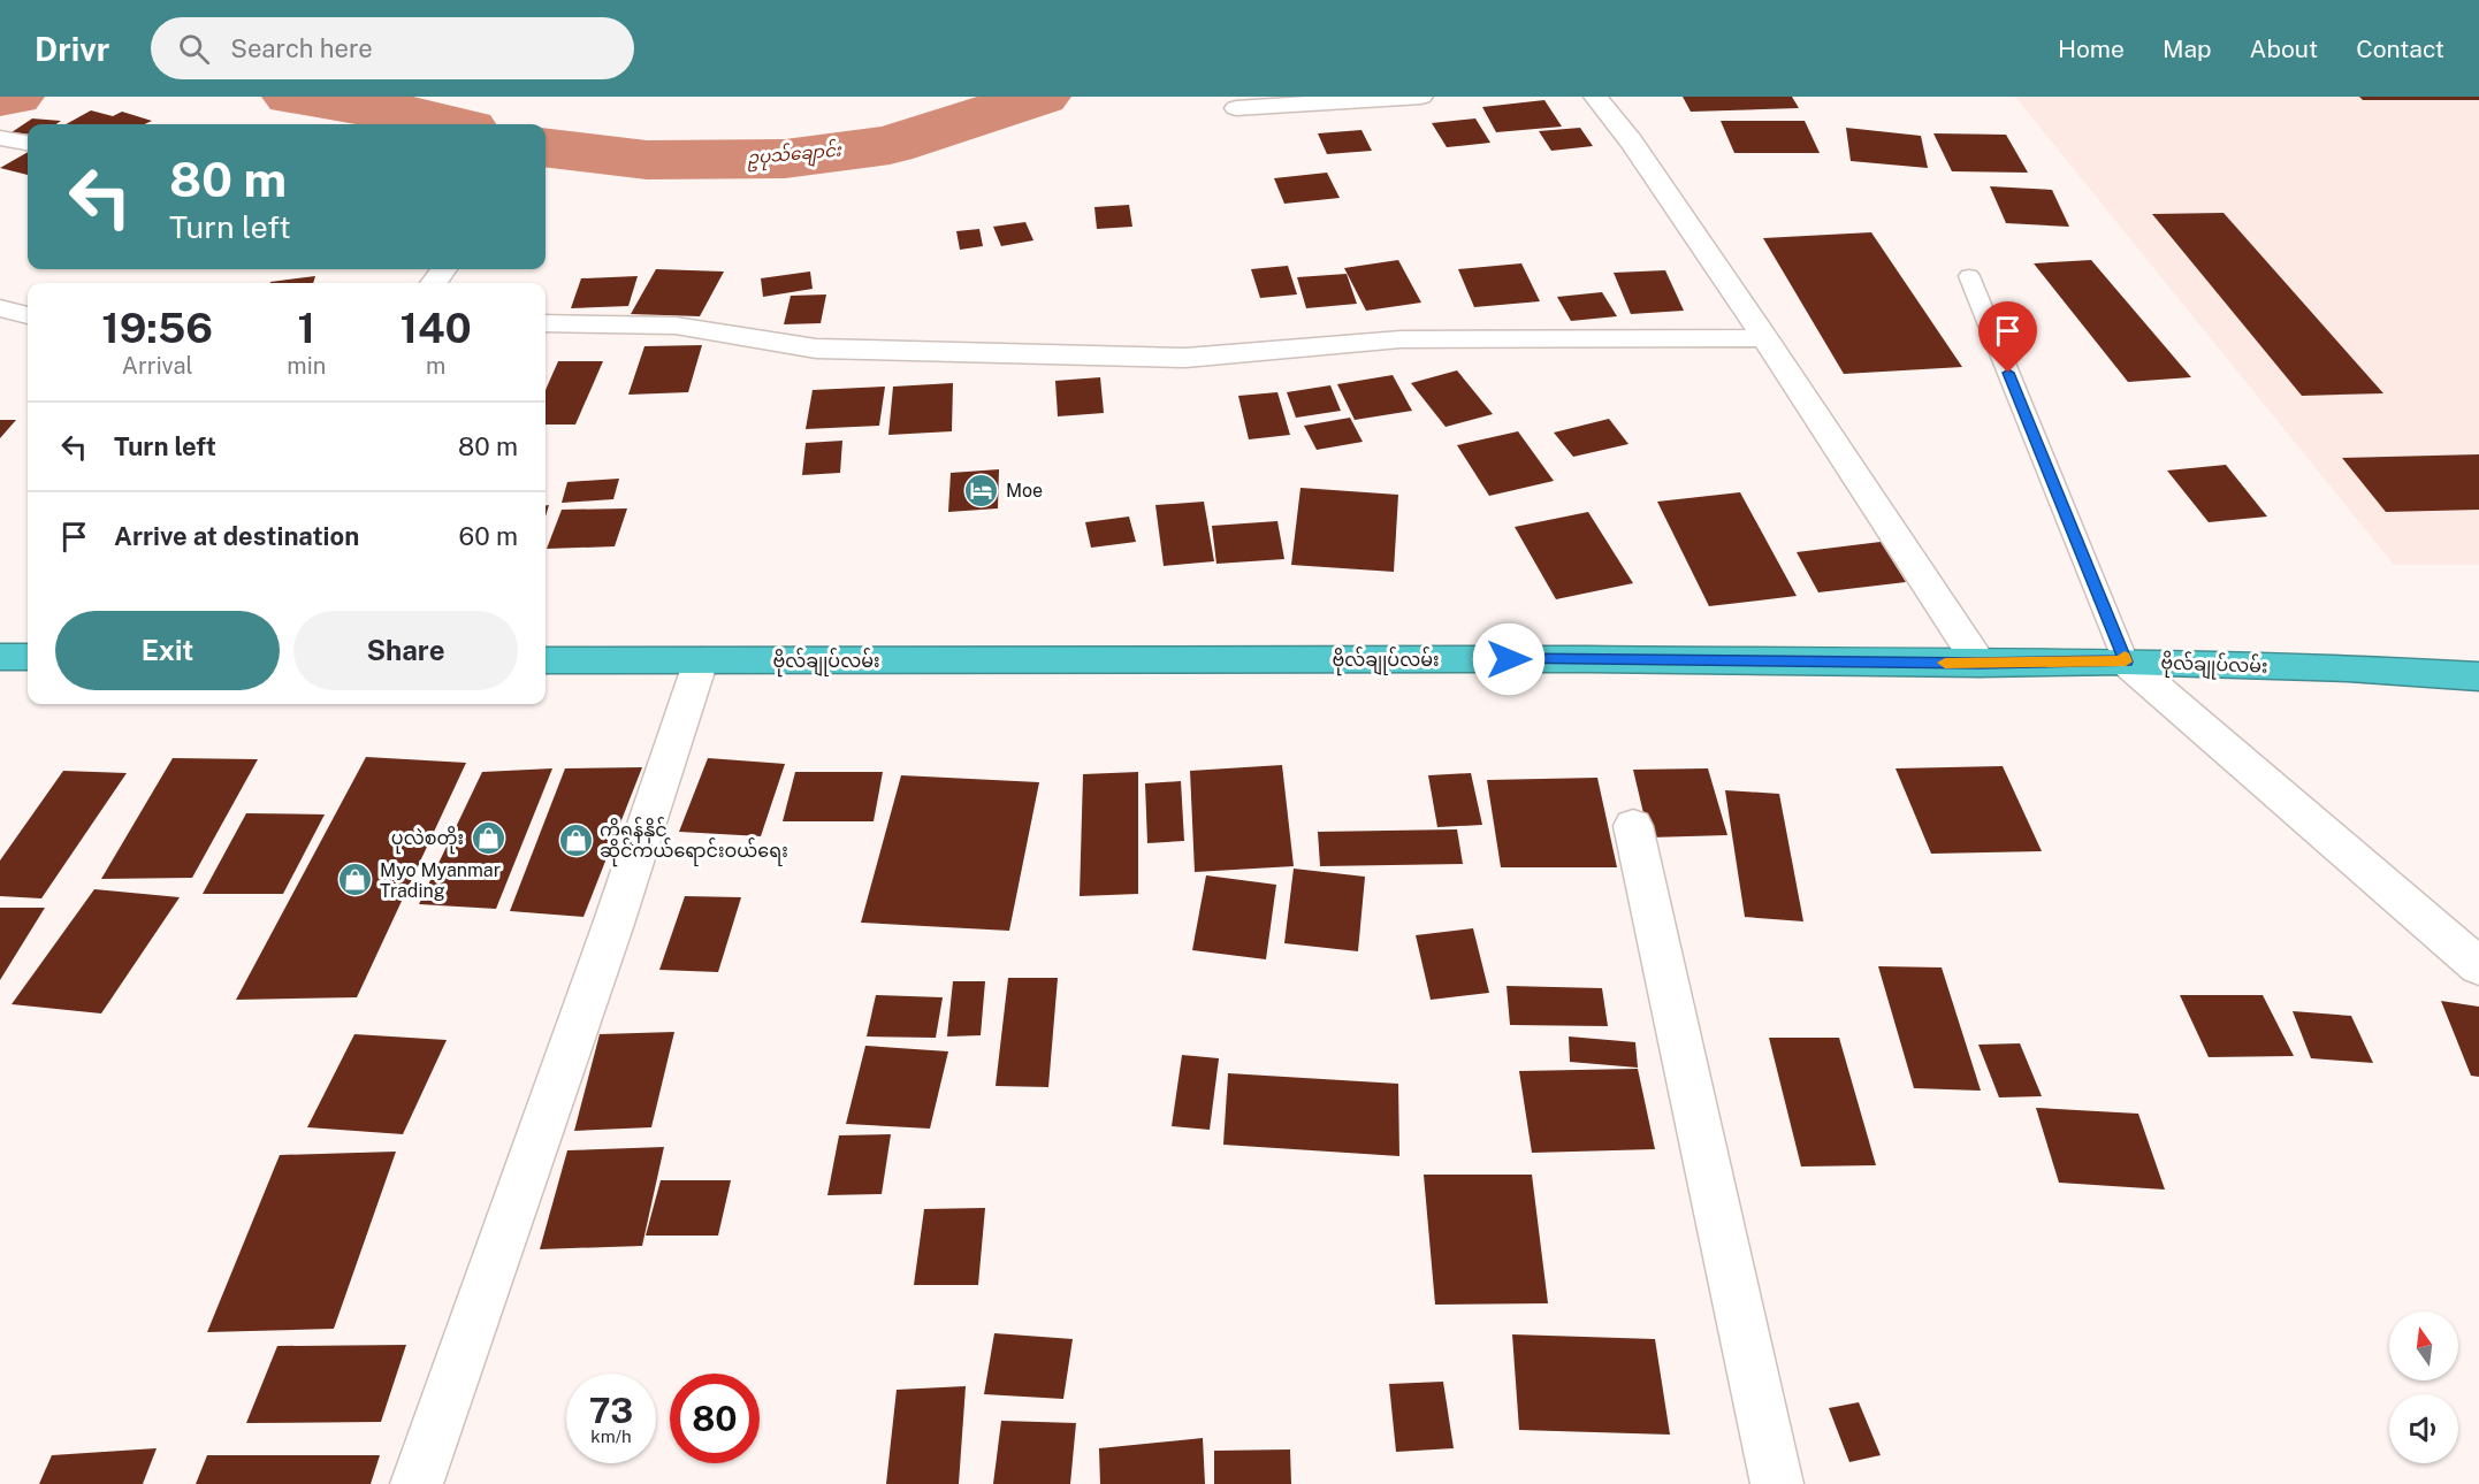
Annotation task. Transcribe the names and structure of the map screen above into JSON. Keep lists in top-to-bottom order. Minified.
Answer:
{"streets":{"highway":["ဗိုလ်ချုပ်လမ်း"]},"water":["ဥပုသ်ချောင်း"],"places":{"hotel":["Moe"],"shop":["ပုလဲစတိုး","ကိုရန်နိုင် ဆိုင်ကယ်ရောင်းဝယ်ရေး","Myo Myanmar Trading"]},"north":"top","page":{"header":"Drivr","search":"Search here","nav":["Home","Map","About","Contact"],"turn":["80 m","Turn left"],"eta":["19:56","Arrival","1","min","140","m"],"list":[{"name":"Turn left","value":"80 m"},{"name":"Arrive at destination","value":"60 m"}],"buttons":["Exit","Share"],"speed":"73 km/h","limit":"80"}}
